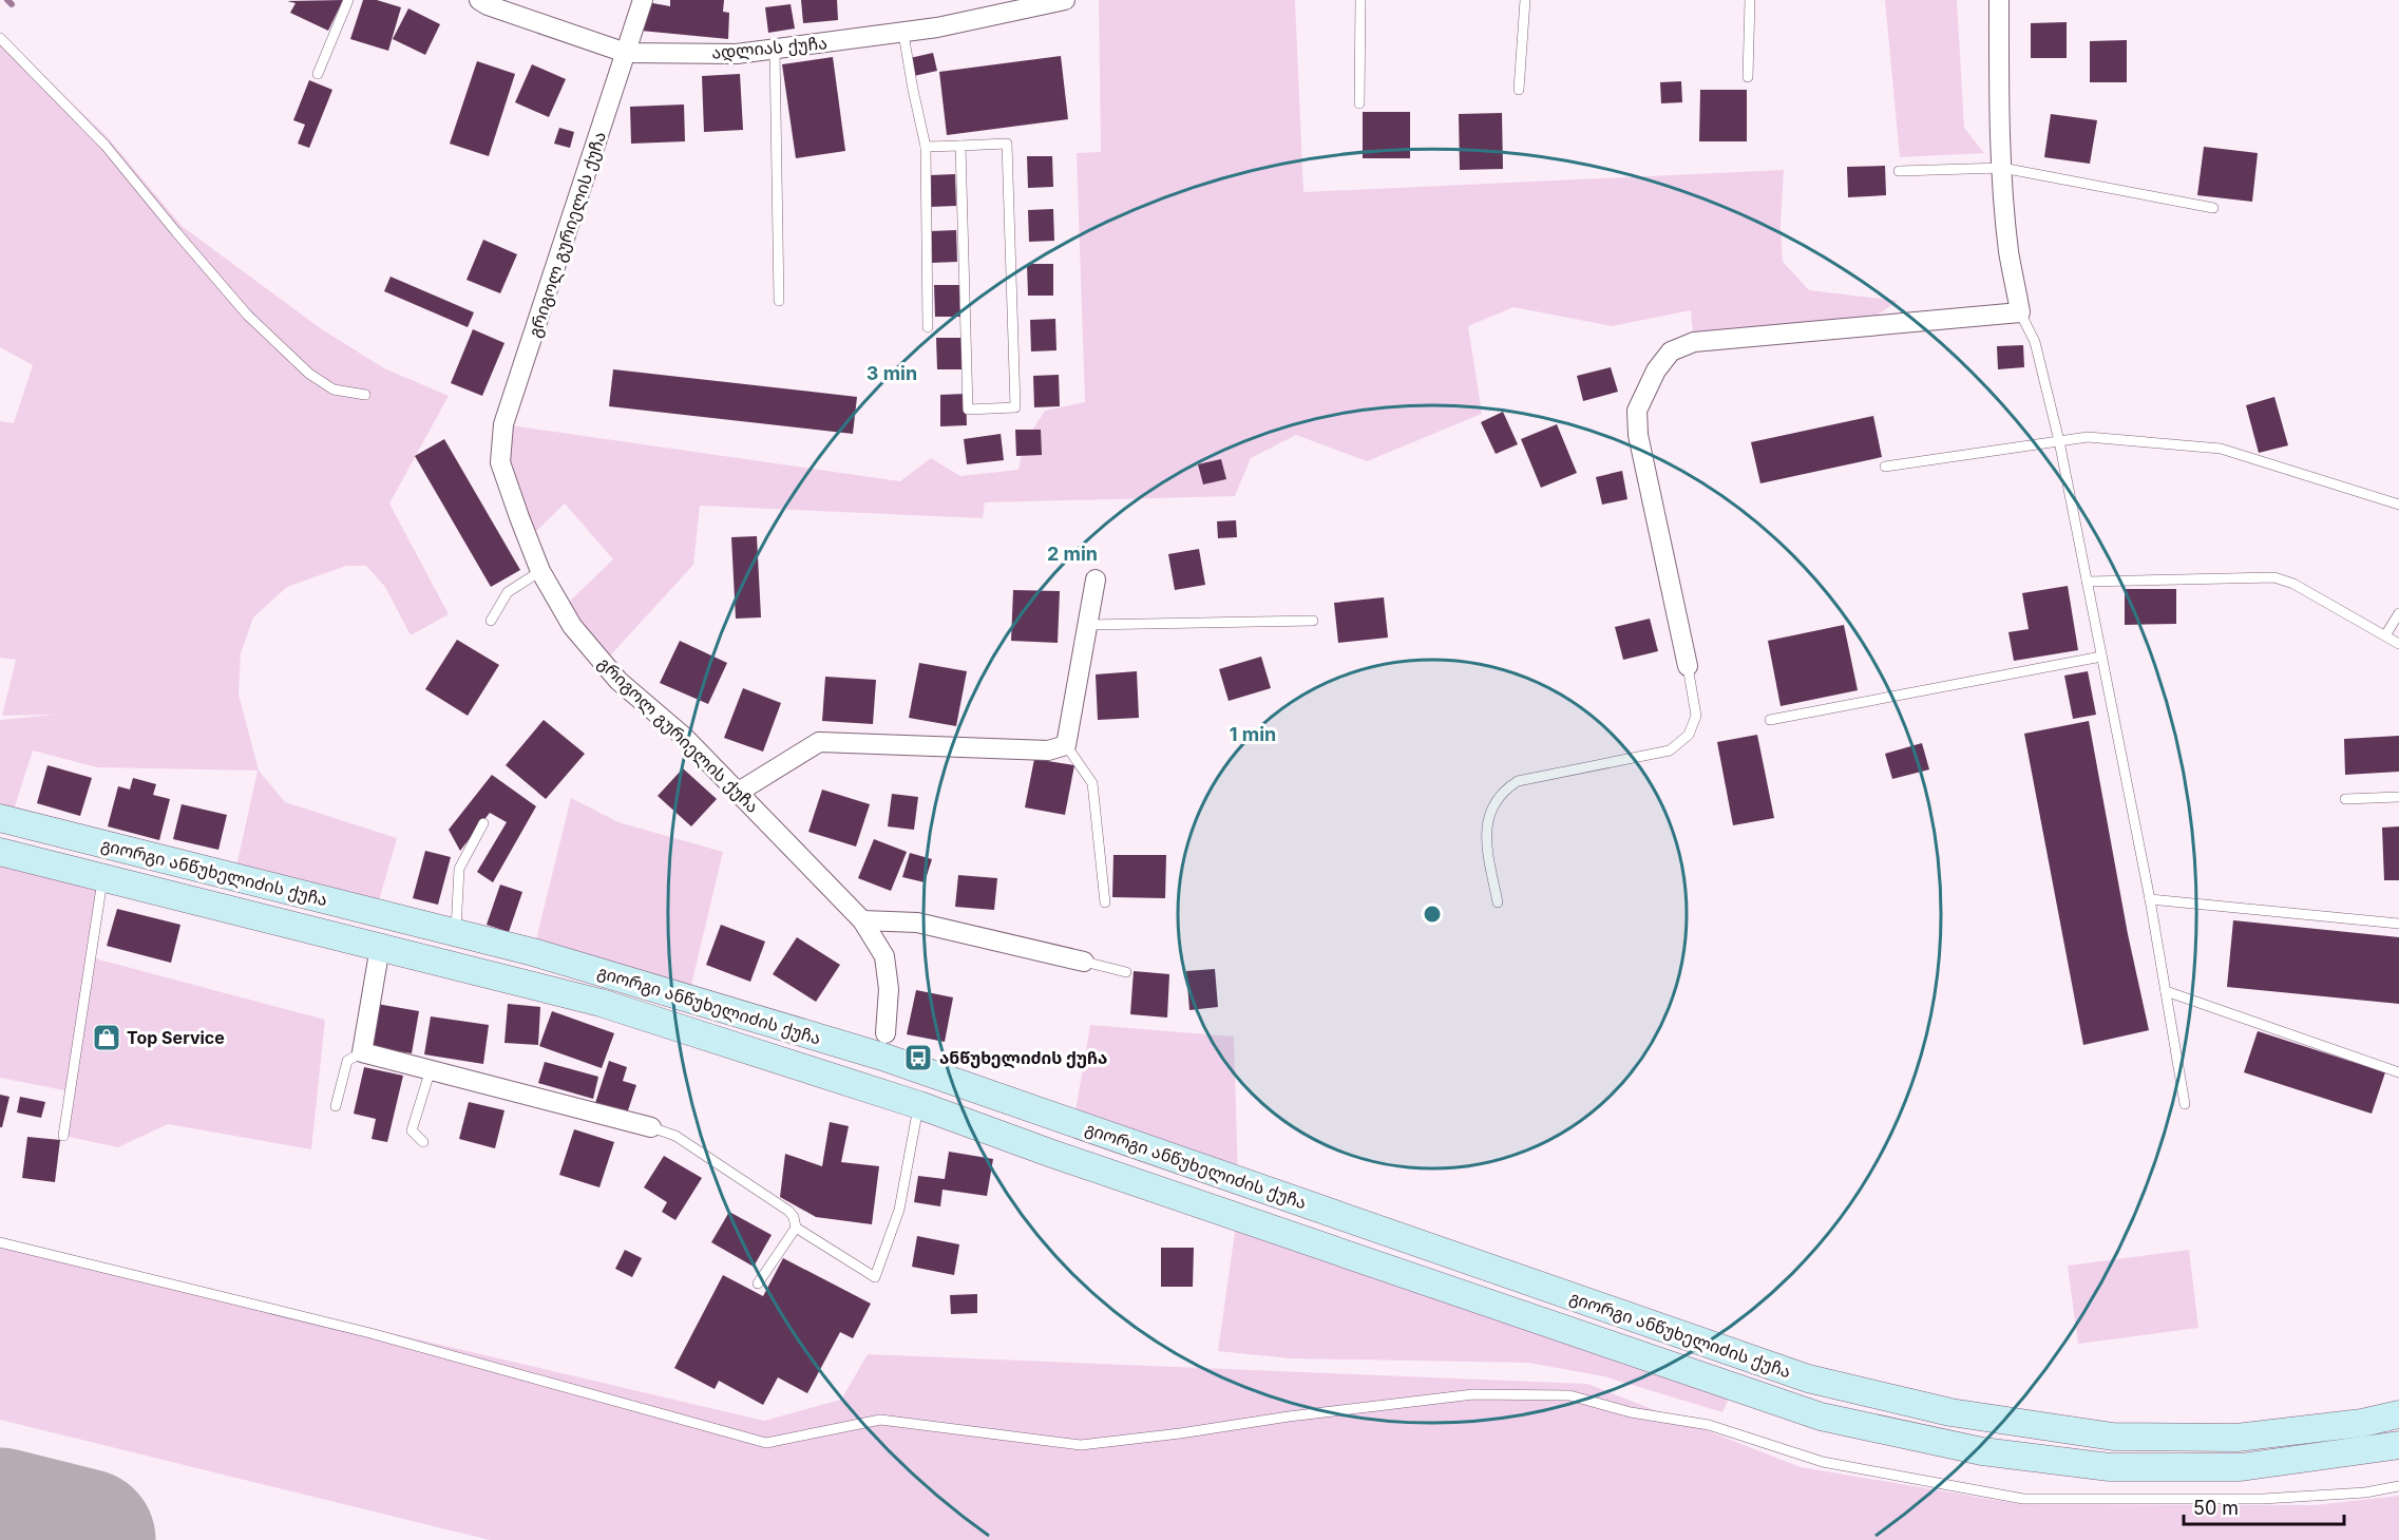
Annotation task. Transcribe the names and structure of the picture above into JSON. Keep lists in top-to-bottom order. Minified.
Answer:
{"streets":{"main road":["გიორგი ანწუხელიძის ქუჩა"],"street":["ადლიას ქუჩა","გრიგოლ გურიელის ქუჩა"]},"crossings":[["ადლიას ქუჩა","გრიგოლ გურიელის ქუჩა"]],"places":{"shop":["Top Service"],"bus stop":["ანწუხელიძის ქუჩა"]},"scale_bar":"50 m","rings":["3 min","2 min","1 min"]}
